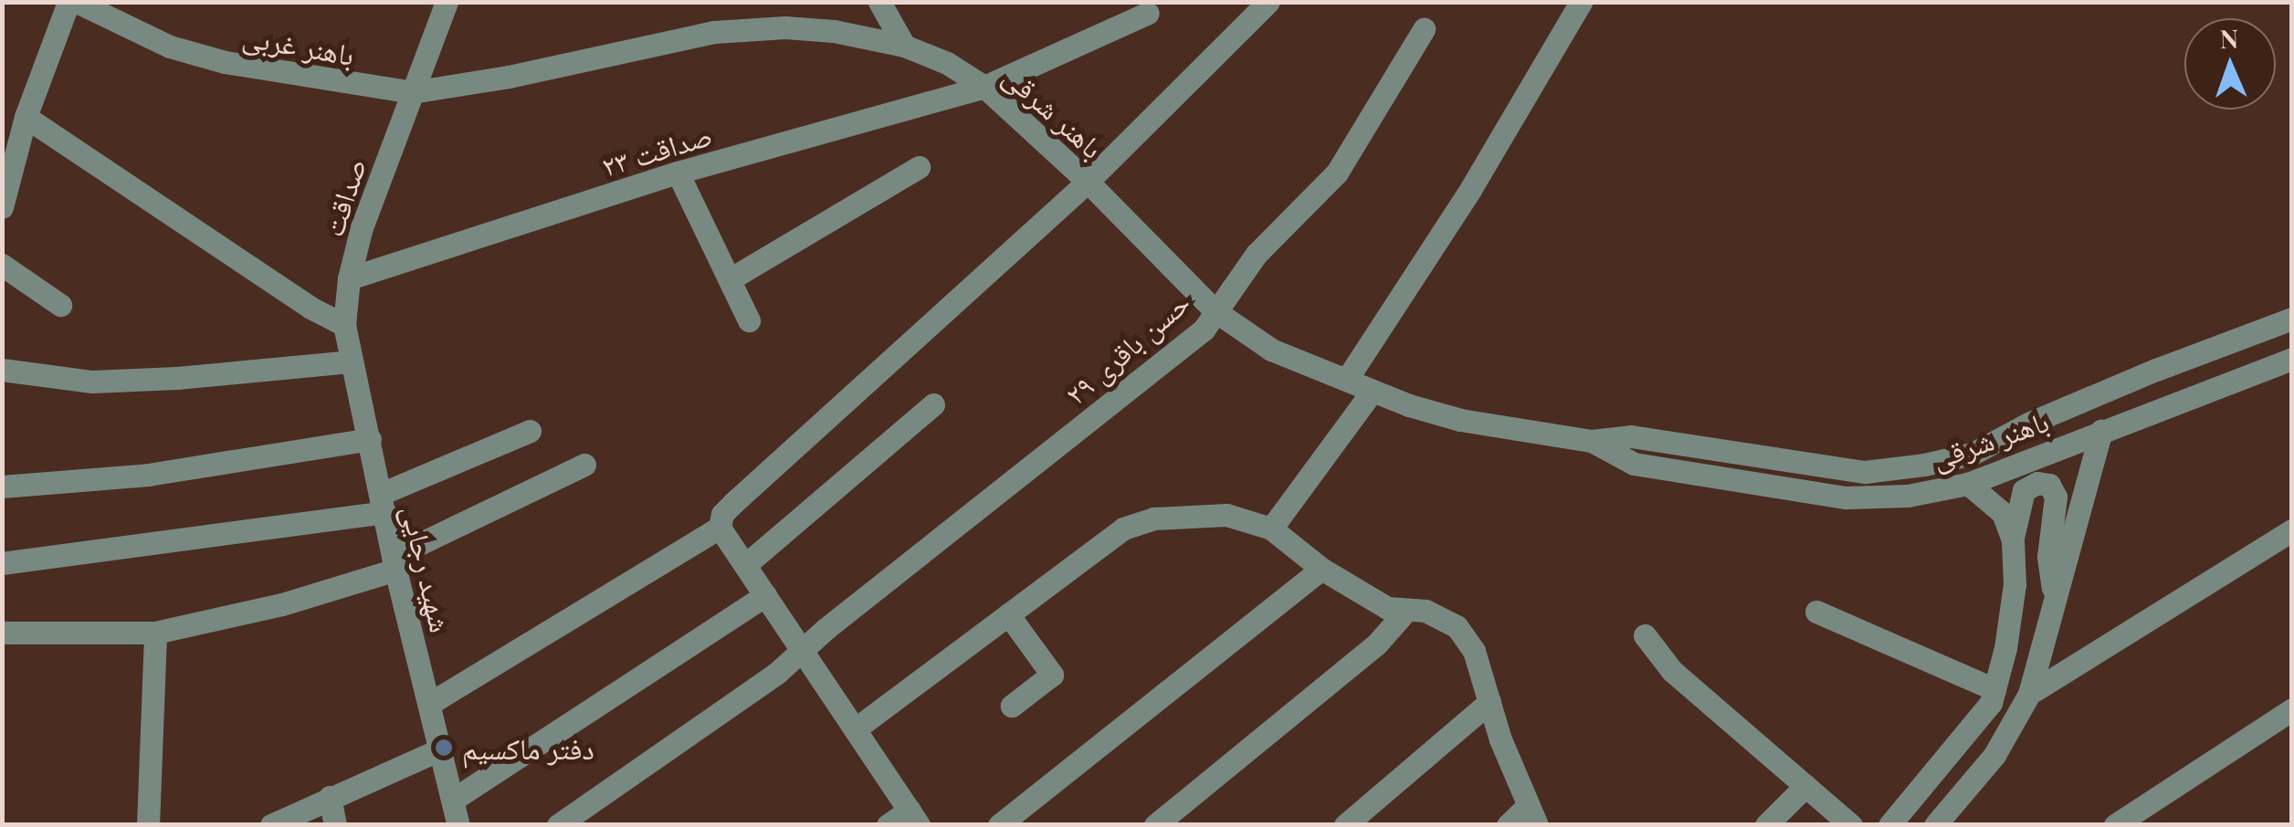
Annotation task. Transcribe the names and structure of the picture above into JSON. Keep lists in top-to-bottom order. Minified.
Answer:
{"streets":{"street":["باهنر غربی","باهنر شرقی","صداقت ۲۳","صداقت","حسن باقری ۲۹","شهید رجایی"]},"crossings":[["باهنر غربی","باهنر شرقی"],["باهنر غربی","صداقت"],["باهنر شرقی","صداقت ۲۳"],["باهنر شرقی","صداقت"],["باهنر شرقی","حسن باقری ۲۹"],["صداقت ۲۳","صداقت"],["صداقت","شهید رجایی"]],"places":["دفتر ماکسیم"],"north":"top"}
